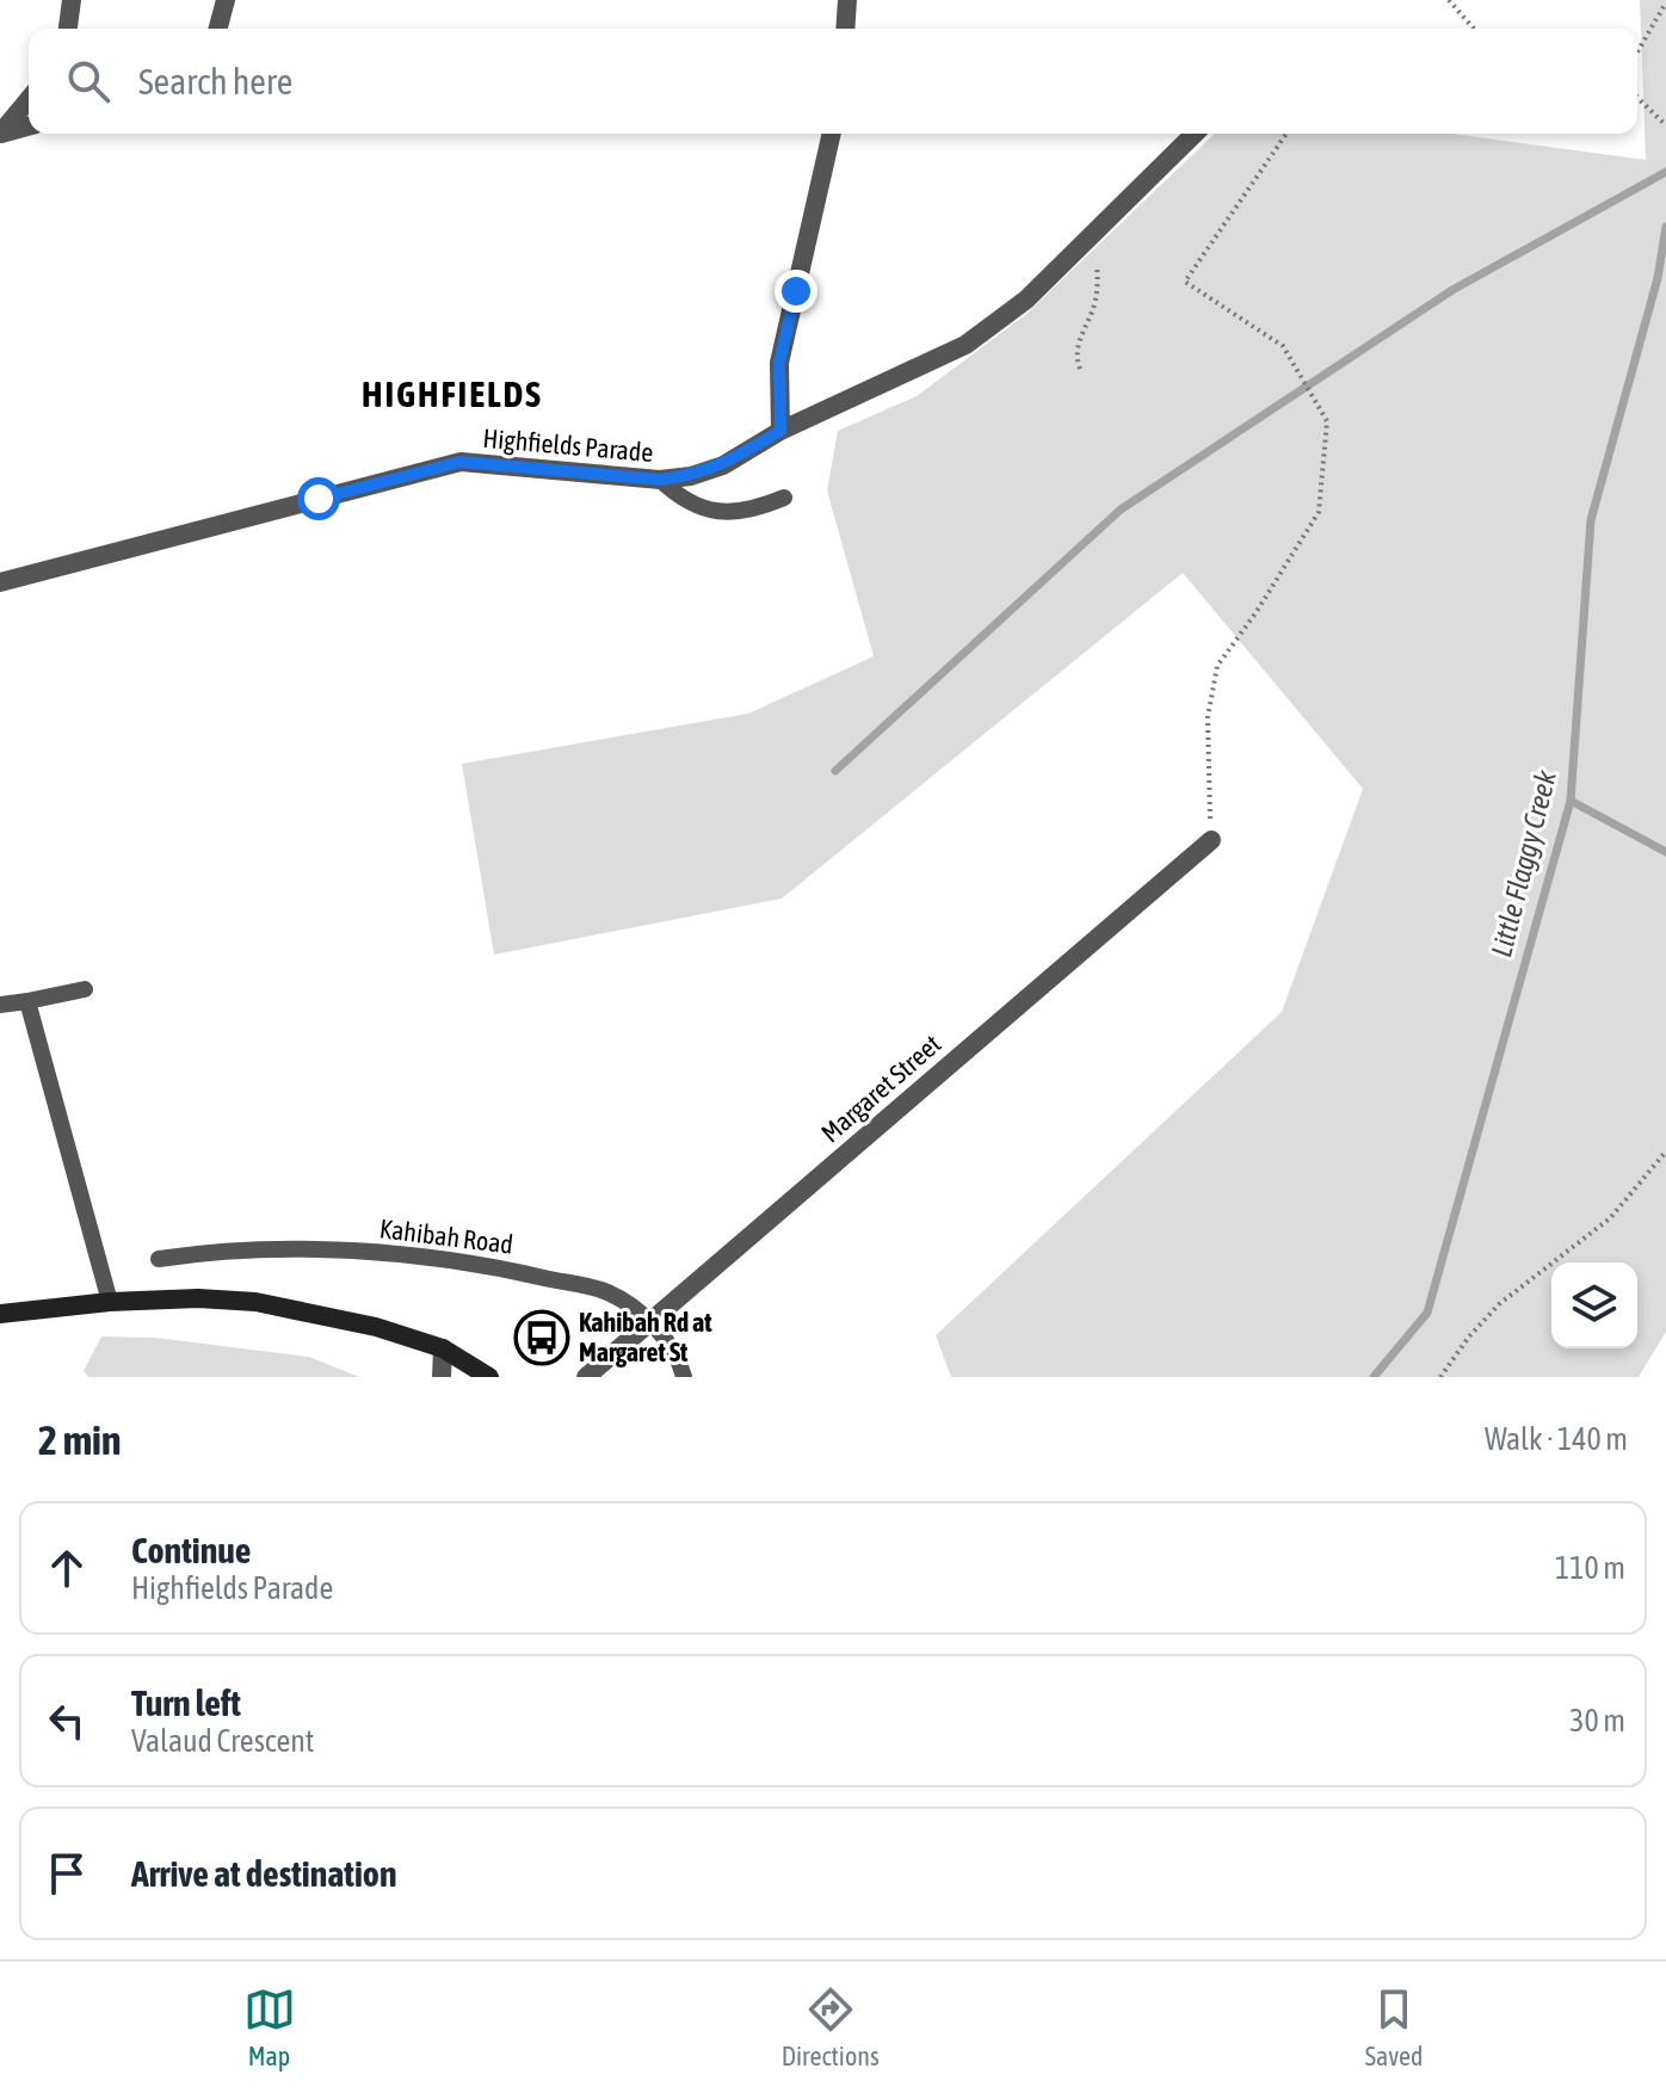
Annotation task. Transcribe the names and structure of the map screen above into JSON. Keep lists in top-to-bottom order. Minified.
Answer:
{"streets":{"street":["Highfields Parade","Margaret Street"],"lane":["Kahibah Road"]},"crossings":[["Margaret Street","Kahibah Road"]],"districts":["HIGHFIELDS"],"water":["Little Flaggy Creek"],"places":{"bus stop":["Kahibah Rd at Margaret St"]},"page":{"search":"Search here","heading":["2 min","Walk · 140 m"],"list":[["Continue","Highfields Parade","110 m"],["Turn left","Valaud Crescent","30 m"],"Arrive at destination"],"nav":["Map","Directions","Saved"]}}
